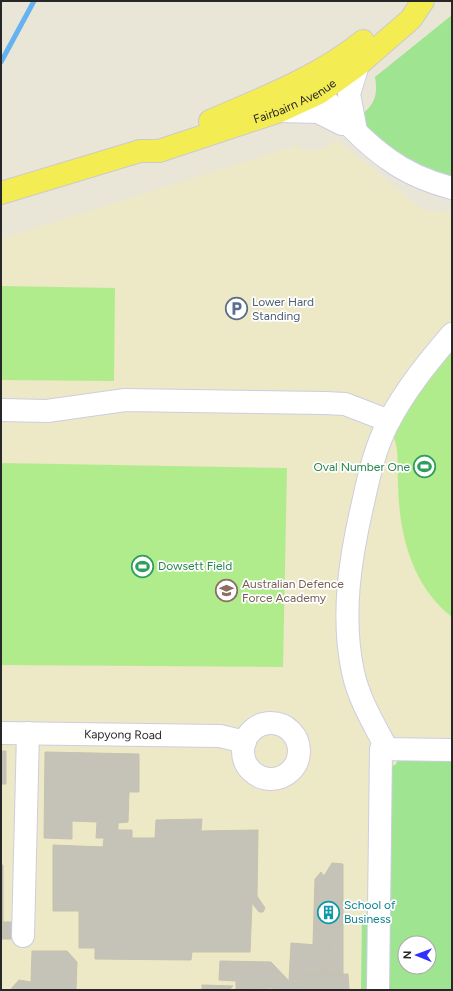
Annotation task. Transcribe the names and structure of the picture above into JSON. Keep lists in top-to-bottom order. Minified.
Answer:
{"streets":{"main road":["Fairbairn Avenue"],"street":["Kapyong Road"]},"places":{"parking":["Lower Hard Standing"],"sports":["Oval Number One","Dowsett Field"],"school or university":["Australian Defence Force Academy"],"building":["School of Business"]},"north":"left"}
